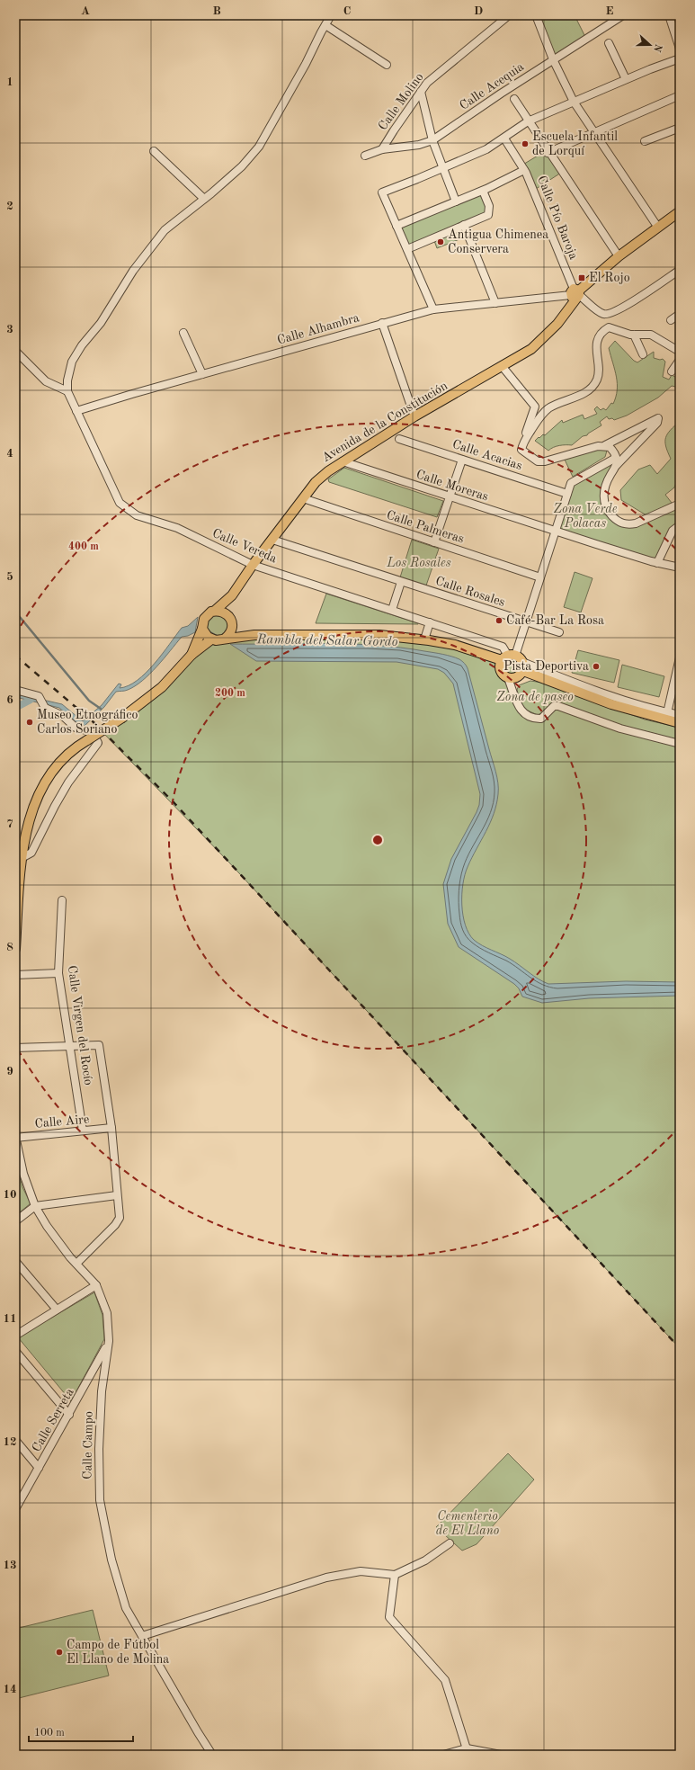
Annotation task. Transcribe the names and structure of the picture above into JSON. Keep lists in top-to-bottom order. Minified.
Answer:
{"streets":{"main road":["Avenida de la Constitución"],"street":["Calle Acequia","Calle Molino","Calle Pío Baroja","Calle Alhambra","Calle Acacias","Calle Moreras","Calle Palmeras","Calle Vereda","Calle Rosales","Calle Virgen del Rocío","Calle Aire","Calle Serreta","Calle Campo"]},"crossings":[["Calle Acequia","Calle Molino"],["Calle Pío Baroja","Calle Alhambra"],["Calle Pío Baroja","Avenida de la Constitución"],["Calle Alhambra","Avenida de la Constitución"],["Calle Alhambra","Calle Vereda"],["Avenida de la Constitución","Calle Moreras"],["Avenida de la Constitución","Calle Palmeras"],["Avenida de la Constitución","Calle Vereda"],["Avenida de la Constitución","Calle Rosales"],["Calle Virgen del Rocío","Calle Aire"],["Calle Aire","Calle Campo"],["Calle Serreta","Calle Campo"]],"water":["Rambla del Salar Gordo"],"parks":["Zona Verde Polacas","Los Rosales","Zona de paseo","Cementerio de El Llano"],"places":{"other":["Escuela Infantil de Lorquí","Antigua Chimenea Conservera","Café-Bar La Rosa","Pista Deportiva","Museo Etnográfico Carlos Soriano","Campo de Fútbol El Llano de Molina"],"transit":["El Rojo"]},"scale_bar":"100 m","north":"right","grid":{"columns":["A","B","C","D","E"],"rows":["1","2","3","4","5","6","7","8","9","10","11","12","13","14"]},"rings":["400 m","200 m"]}
